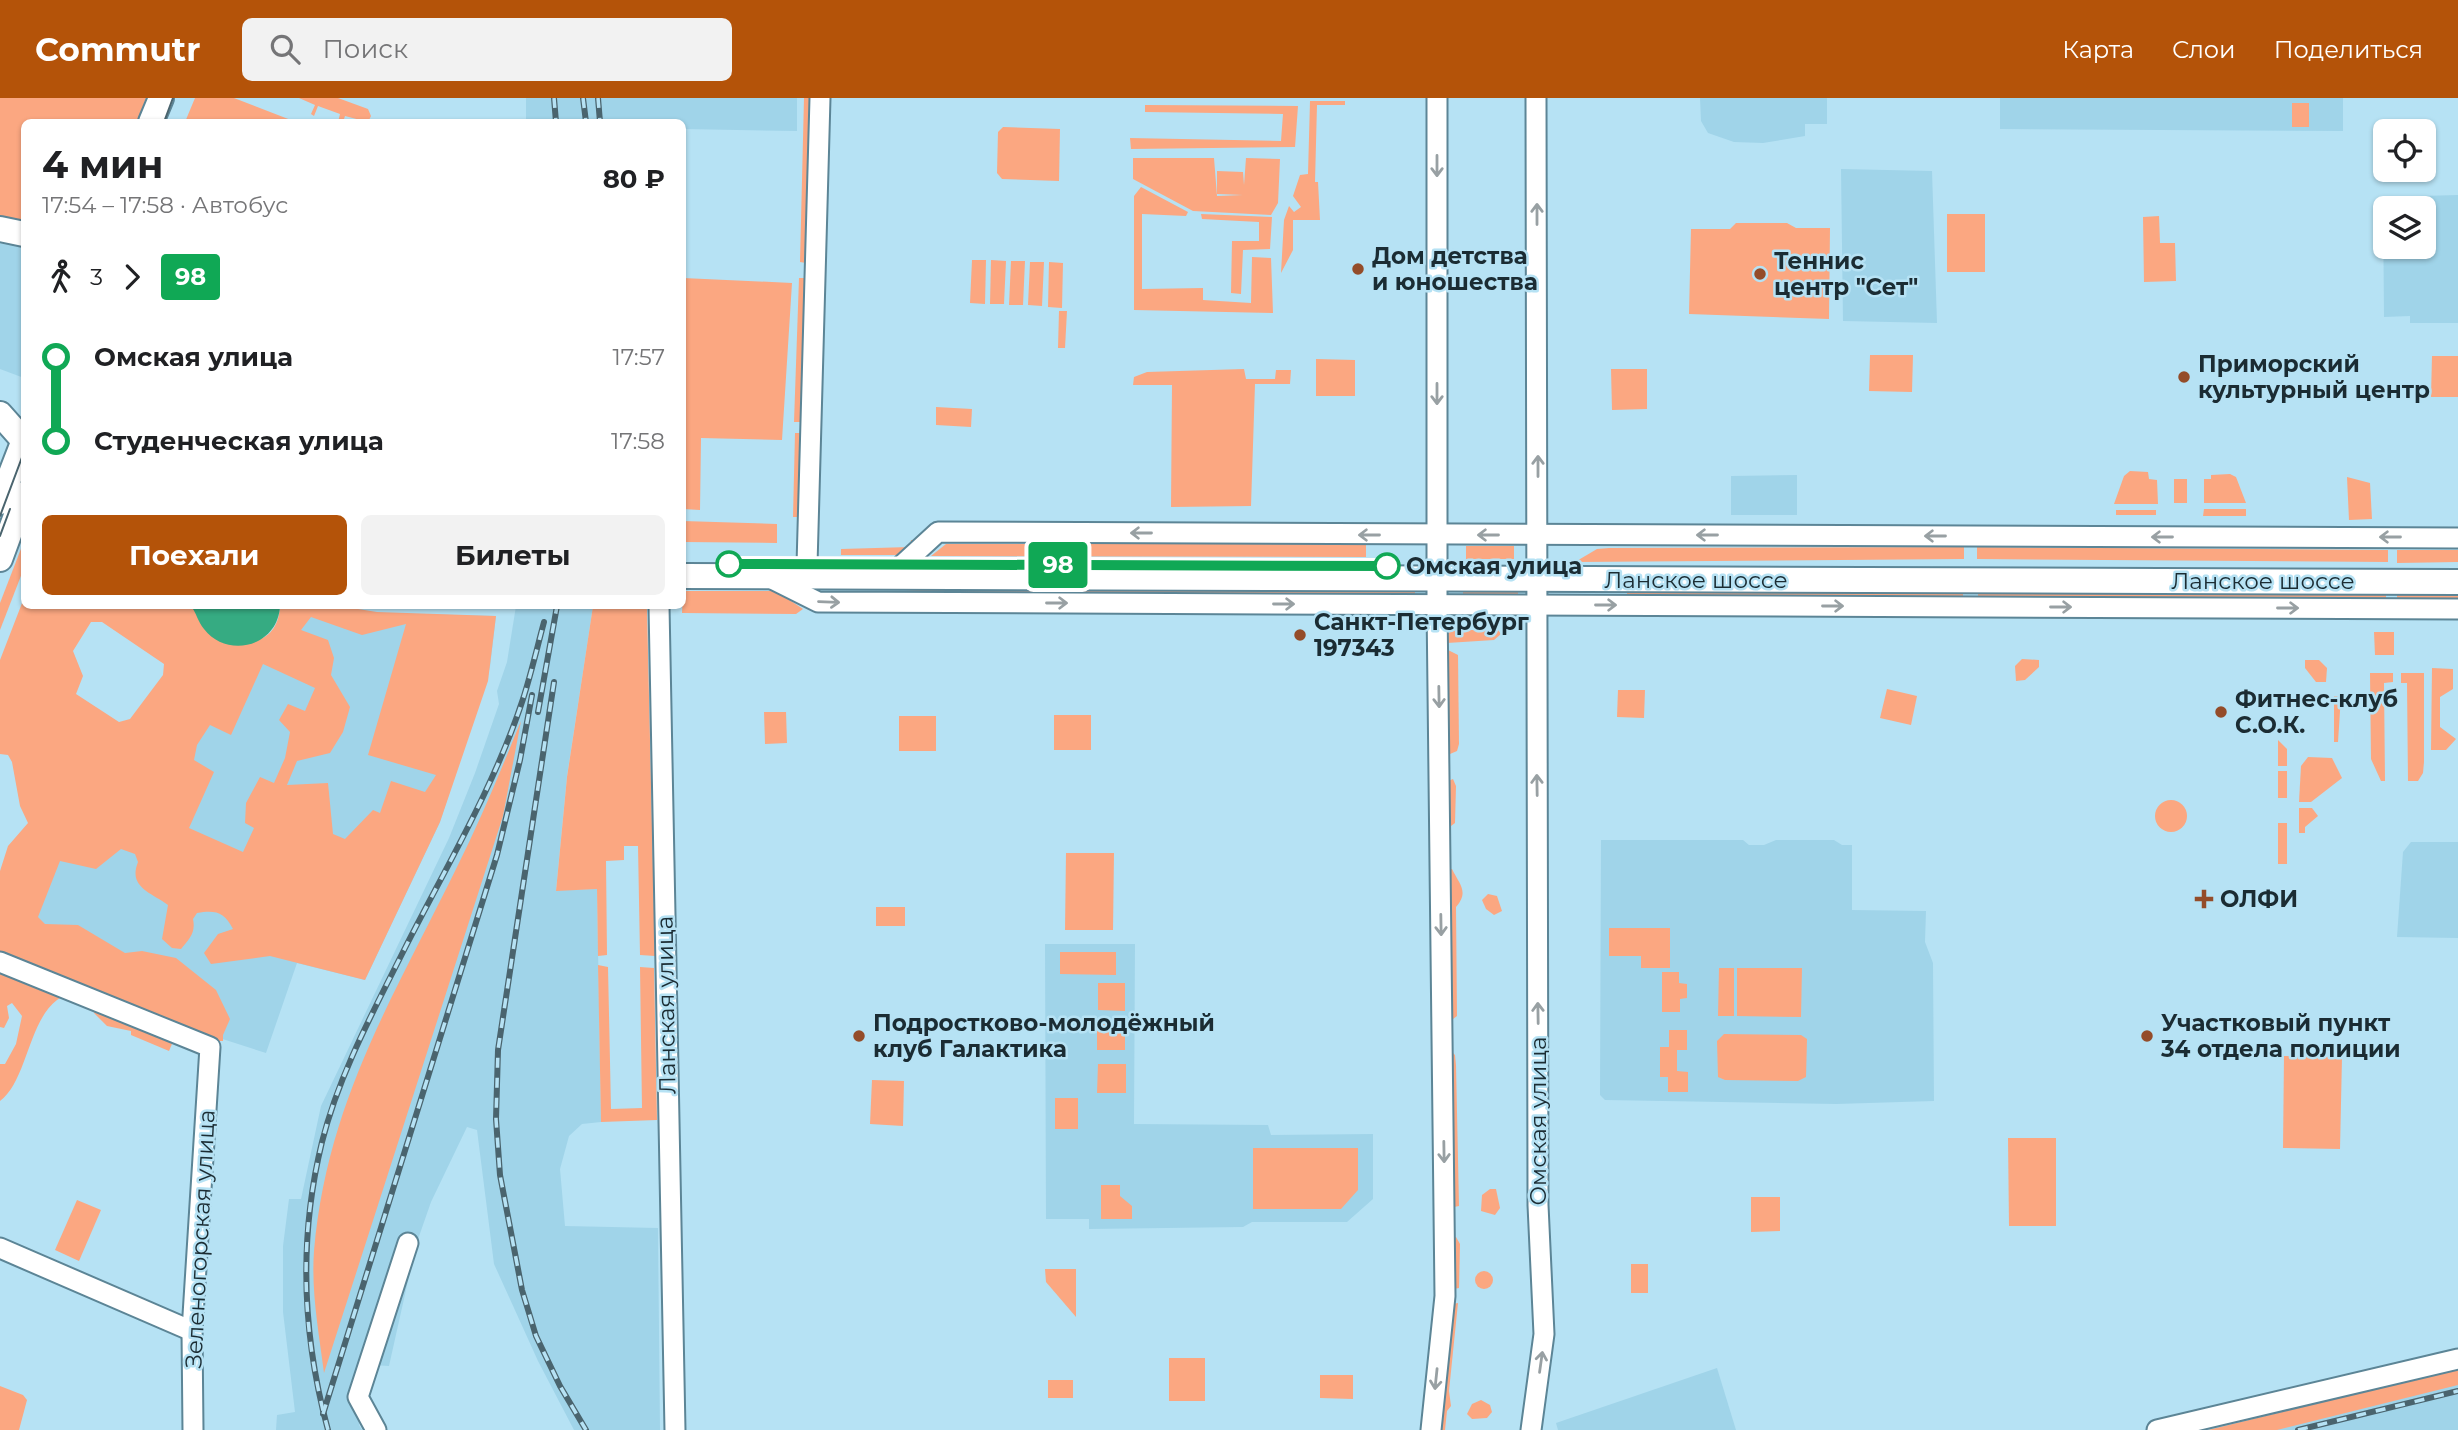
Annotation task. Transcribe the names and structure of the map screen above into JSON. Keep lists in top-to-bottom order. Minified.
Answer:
{"streets":{"main road":["Ланское шоссе"],"street":["Ланская улица","Омская улица","Зеленогорская улица"]},"crossings":[["Ланское шоссе","Омская улица"]],"places":{"other":["Дом детства и юношества","Теннис центр \"Сет\"","Приморский культурный центр","Омская улица","Санкт-Петербург 197343","Фитнес-клуб С.О.К.","Подростково-молодёжный клуб Галактика","Участковый пункт 34 отдела полиции"],"health":["ОЛФИ"]},"lines":["bus line 98"],"page":{"header":"Commutr","search":"Поиск","nav":["Карта","Слои","Поделиться"],"on_map":"98","heading":["4 мин","17:54 – 17:58 · Автобус","80 ₽"],"legs":["3","98"],"list":[{"name":"Омская улица","value":"17:57"},{"name":"Студенческая улица","value":"17:58"}],"buttons":["Поехали","Билеты"]}}
